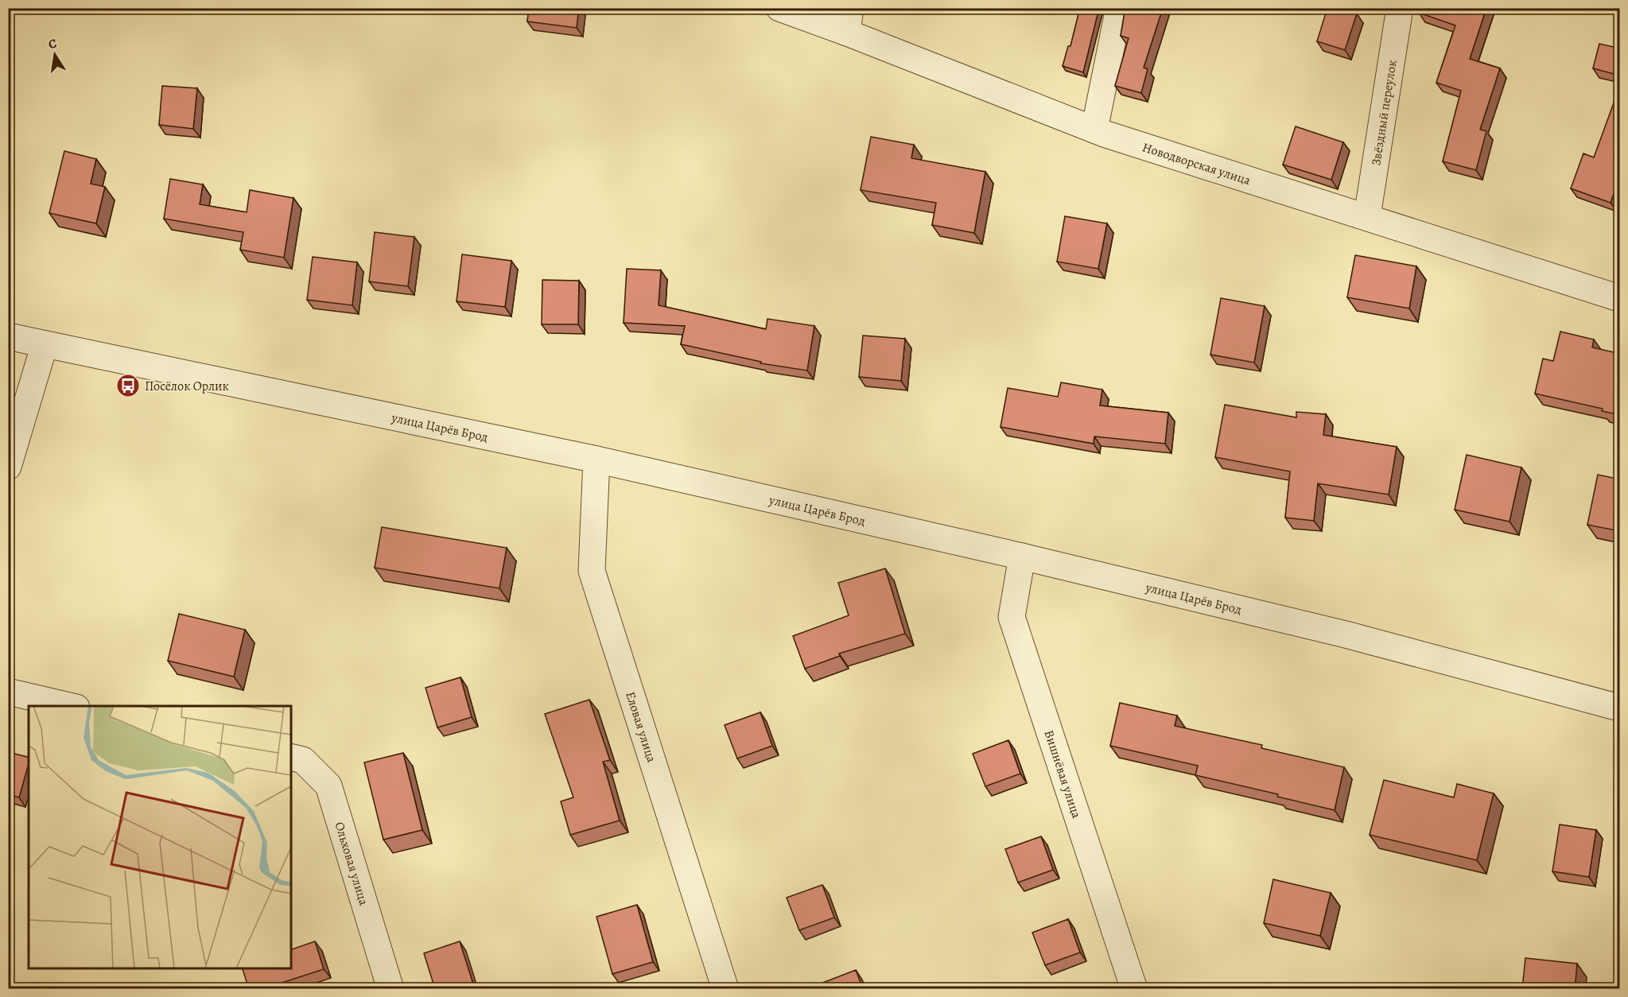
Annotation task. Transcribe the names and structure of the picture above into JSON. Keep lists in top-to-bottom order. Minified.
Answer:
{"streets":{"street":["Звёздный переулок","Новодворская улица","улица Царёв Брод","Еловая улица","Вишнёвая улица","Ольховая улица"]},"crossings":[["Звёздный переулок","Новодворская улица"],["улица Царёв Брод","Еловая улица"],["улица Царёв Брод","Вишнёвая улица"]],"places":{"bus stop":["Посёлок Орлик"]},"north":"top"}
